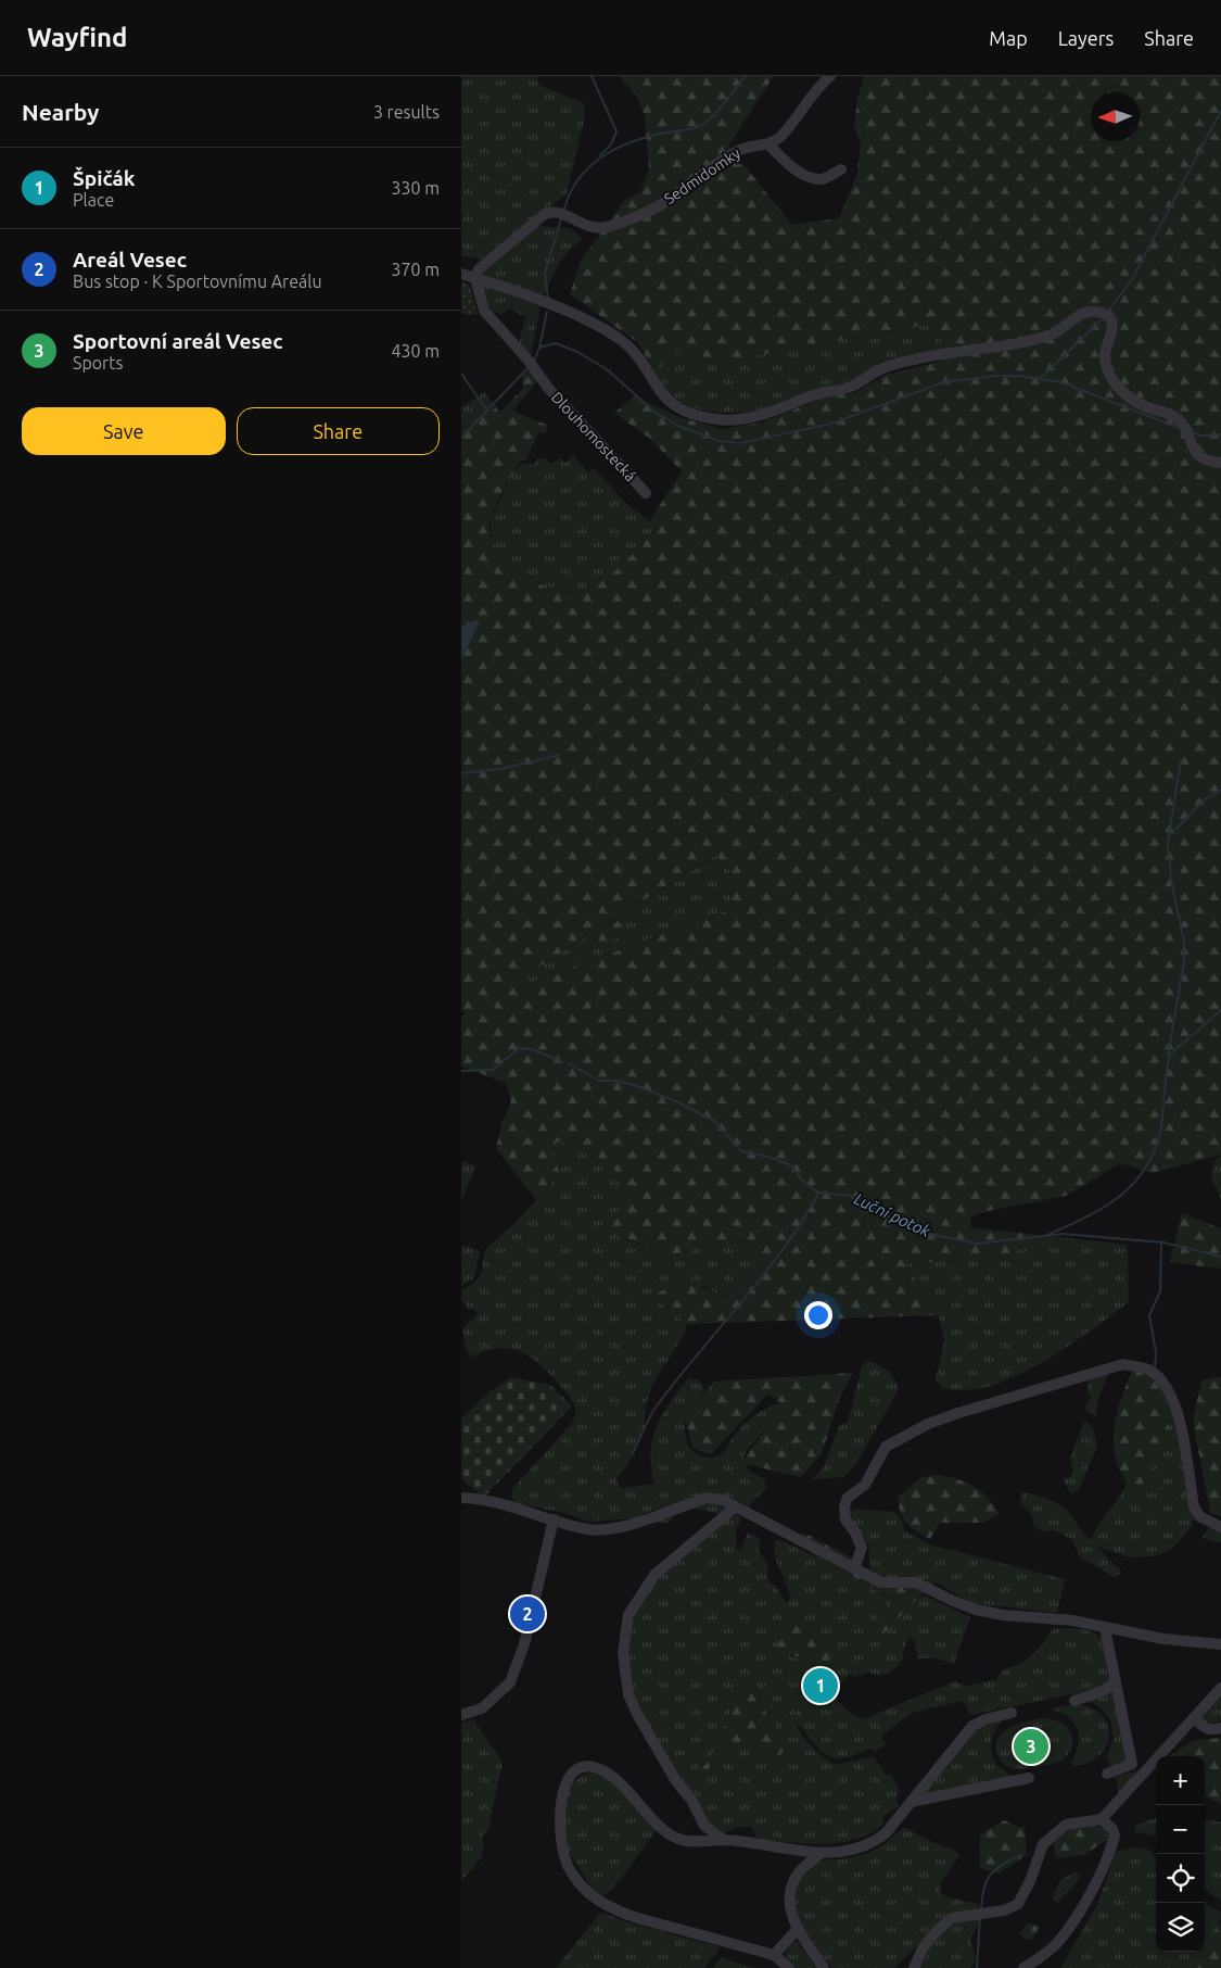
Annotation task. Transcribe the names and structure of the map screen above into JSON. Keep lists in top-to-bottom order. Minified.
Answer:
{"streets":{"street":["Sedmidomky","Dlouhomostecká"]},"crossings":[["Sedmidomky","Dlouhomostecká"]],"water":["Luční potok"],"north":"left","page":{"header":"Wayfind","nav":["Map","Layers","Share"],"heading":["Nearby","3 results"],"list":[{"mark":"1","name":"Špičák","note":"Place","value":"330 m"},{"mark":"2","name":"Areál Vesec","note":"Bus stop · K Sportovnímu Areálu","value":"370 m"},{"mark":"3","name":"Sportovní areál Vesec","note":"Sports","value":"430 m"}],"buttons":["Save","Share"],"pins":["2","1","3"],"map_buttons":["+","−"]}}
